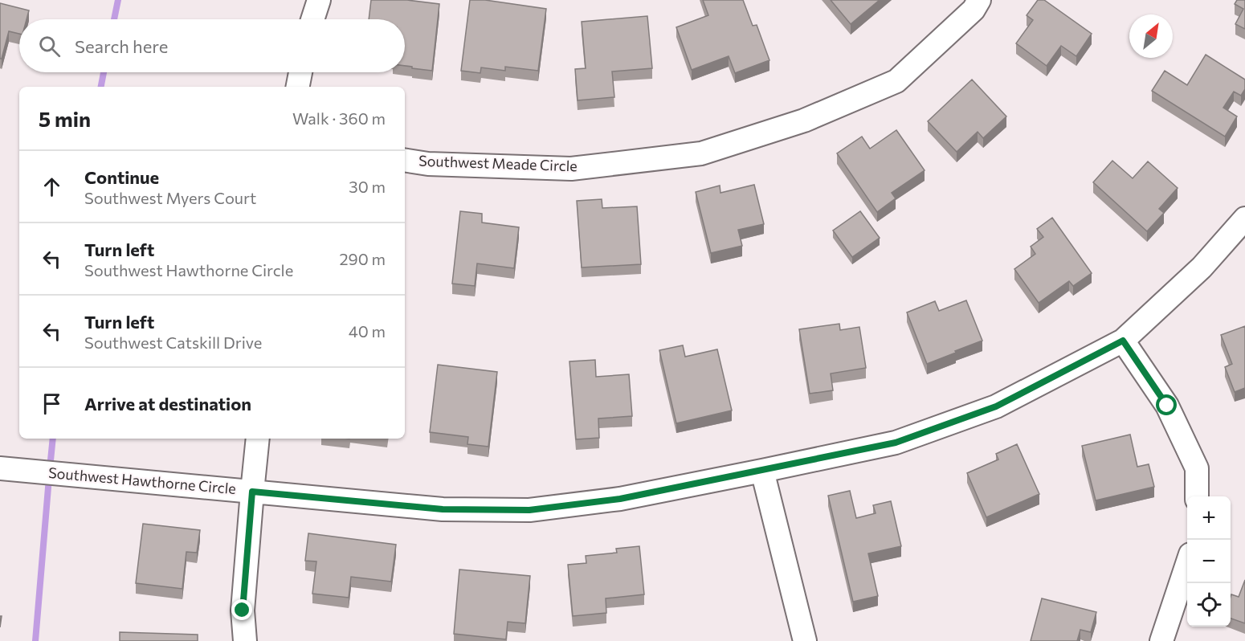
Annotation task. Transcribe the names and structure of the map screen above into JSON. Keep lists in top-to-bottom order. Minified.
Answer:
{"streets":{"street":["Southwest Meade Circle","Southwest Hawthorne Circle"]},"north":"top right","page":{"search":"Search here","heading":["5 min","Walk · 360 m"],"list":[["Continue","Southwest Myers Court","30 m"],["Turn left","Southwest Hawthorne Circle","290 m"],["Turn left","Southwest Catskill Drive","40 m"],"Arrive at destination"],"map_buttons":["+","−"]}}
